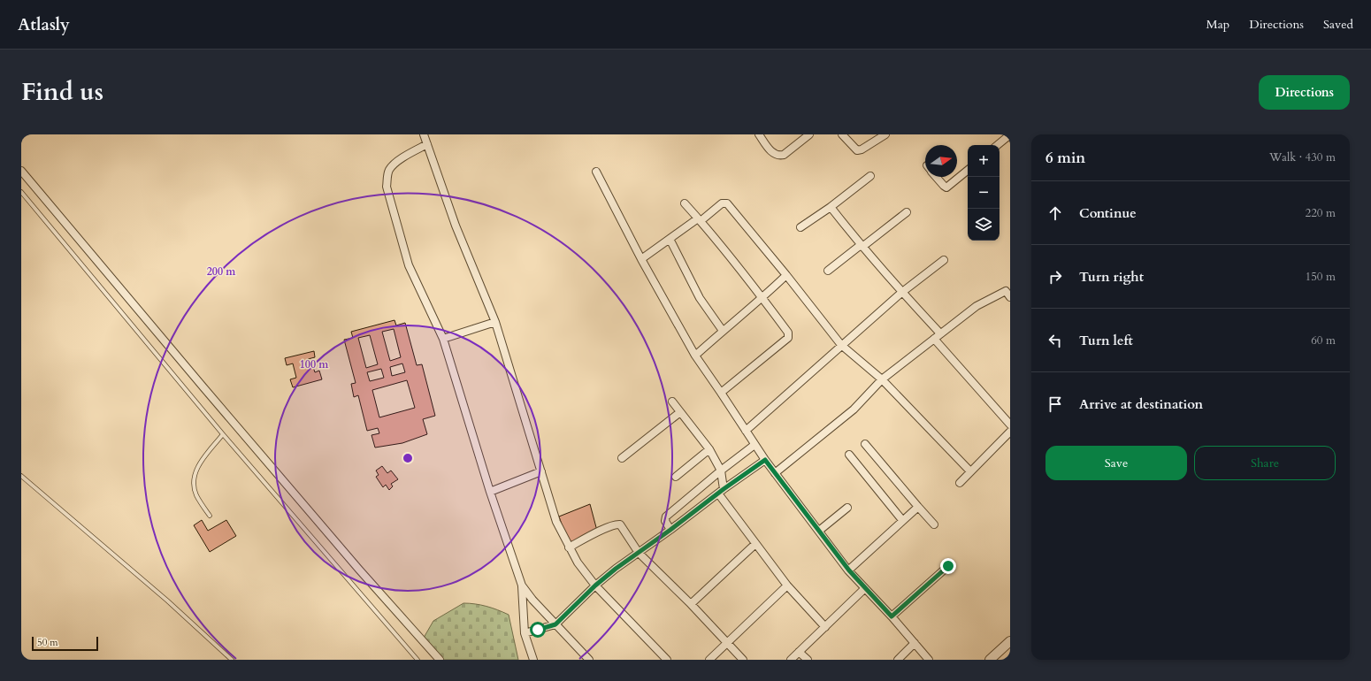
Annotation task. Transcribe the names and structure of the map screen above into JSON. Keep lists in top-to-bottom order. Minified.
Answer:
{"scale_bar":"50 m","north":"right","page":{"header":"Atlasly","nav":["Map","Directions","Saved"],"title":"Find us","buttons":["Directions",["Save","Share"]],"heading":["6 min","Walk · 430 m"],"map_buttons":["+","−"],"list":[["Continue","220 m"],["Turn right","150 m"],["Turn left","60 m"],"Arrive at destination"],"scale":"50 m"},"rings":["200 m","100 m"]}
